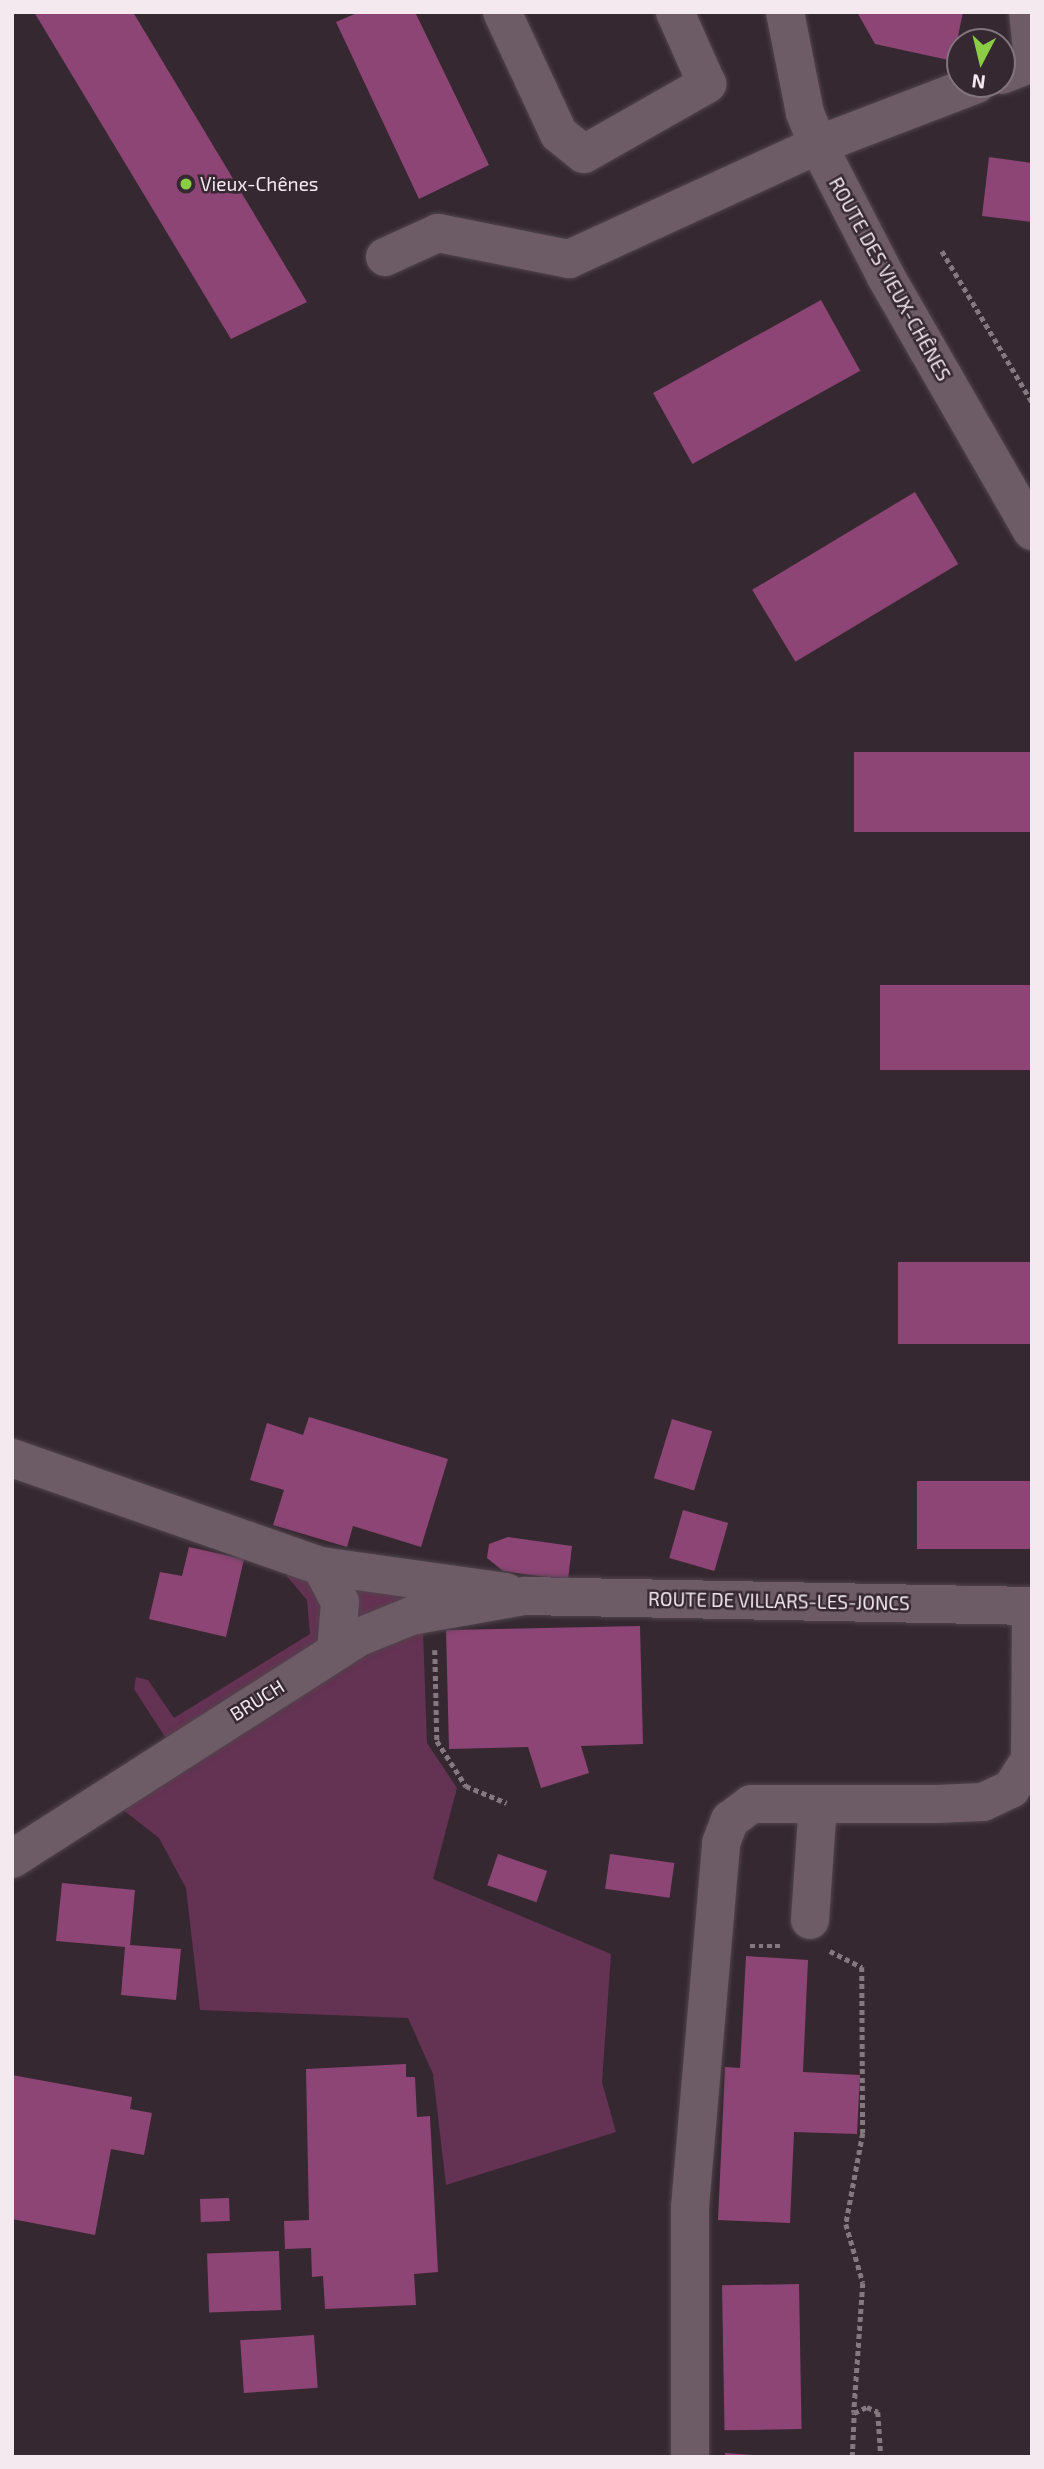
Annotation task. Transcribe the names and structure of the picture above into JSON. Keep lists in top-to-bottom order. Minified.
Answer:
{"streets":{"street":["ROUTE DES VIEUX-CHÊNES","ROUTE DE VILLARS-LES-JONCS","BRUCH"]},"crossings":[["ROUTE DE VILLARS-LES-JONCS","BRUCH"]],"places":["Vieux-Chênes"],"north":"bottom"}
